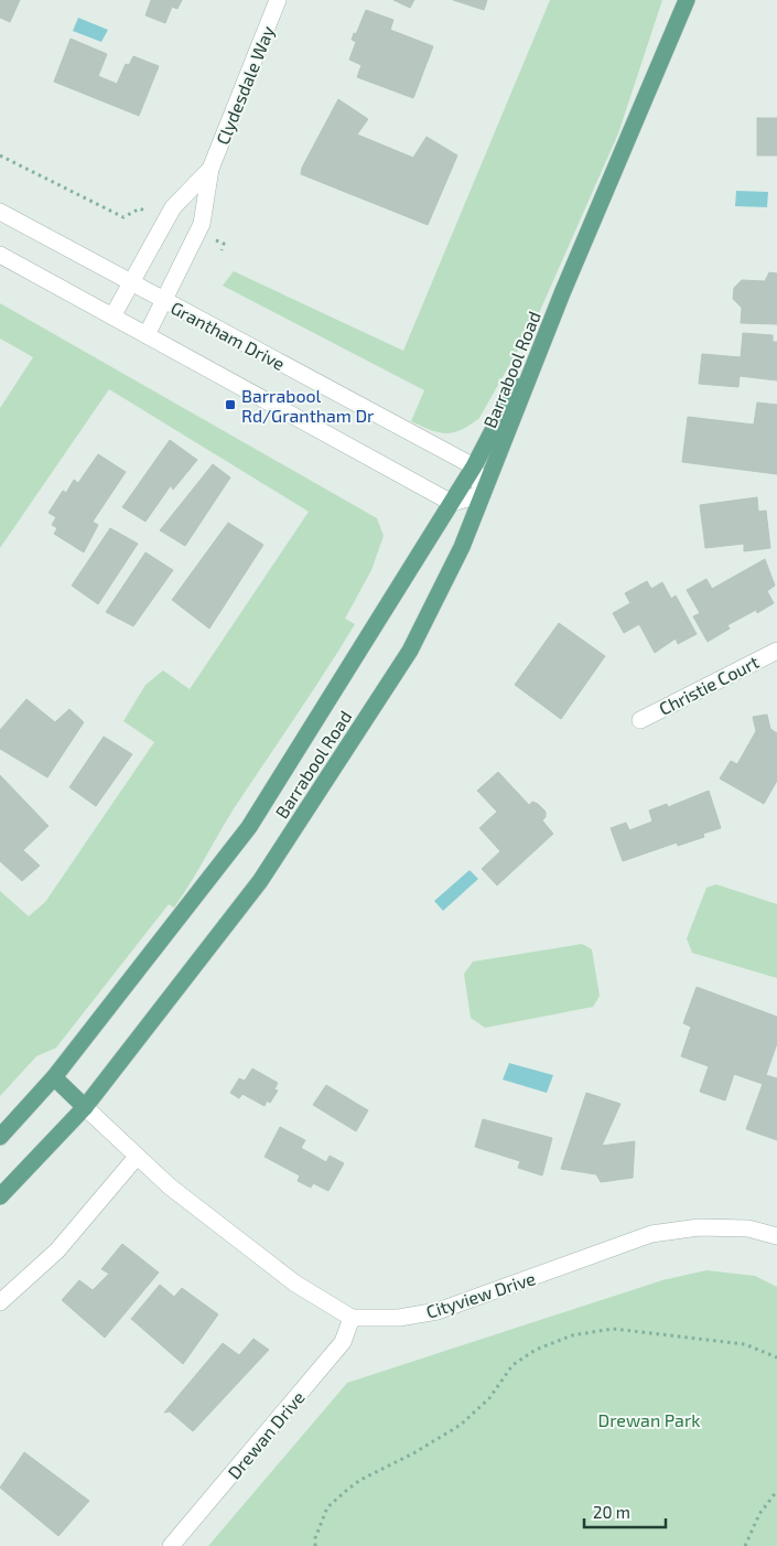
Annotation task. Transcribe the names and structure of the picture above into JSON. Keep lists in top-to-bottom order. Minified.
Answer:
{"streets":{"main road":["Barrabool Road"],"street":["Clydesdale Way","Grantham Drive","Christie Court","Cityview Drive","Drewan Drive"]},"crossings":[["Clydesdale Way","Grantham Drive"],["Grantham Drive","Barrabool Road"],["Cityview Drive","Drewan Drive"]],"parks":["Drewan Park"],"places":{"transit":["Barrabool Rd/Grantham Dr"]},"scale_bar":"20 m"}
